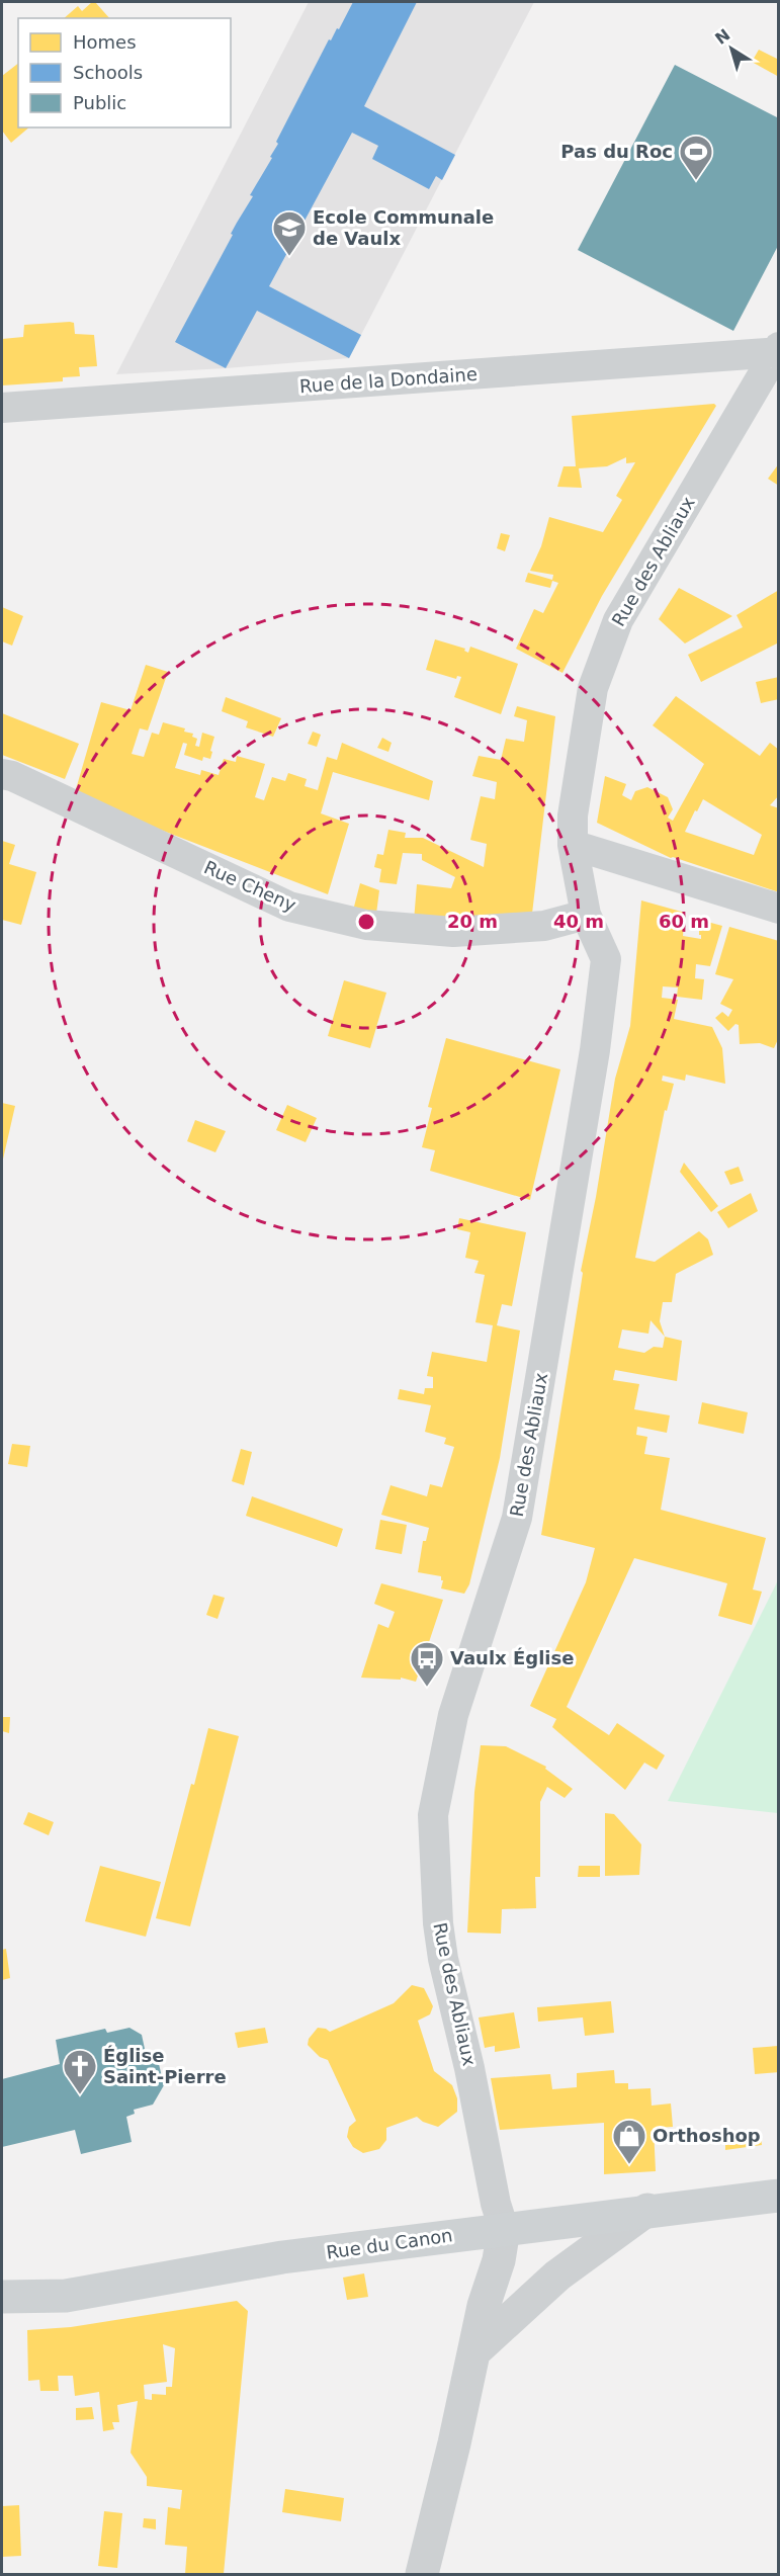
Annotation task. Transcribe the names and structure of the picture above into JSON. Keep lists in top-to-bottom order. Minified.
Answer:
{"streets":{"main road":["Rue du Canon"],"street":["Rue de la Dondaine","Rue des Abliaux","Rue Cheny"]},"crossings":[["Rue de la Dondaine","Rue des Abliaux"],["Rue des Abliaux","Rue Cheny"],["Rue des Abliaux","Rue du Canon"]],"places":{"sports":["Pas du Roc"],"school or university":["Ecole Communale de Vaulx"],"bus stop":["Vaulx Église"],"church":["Église Saint-Pierre"],"shop":["Orthoshop"]},"legend":["Homes","Schools","Public"],"north":"top left","rings":["20 m","40 m","60 m"]}
